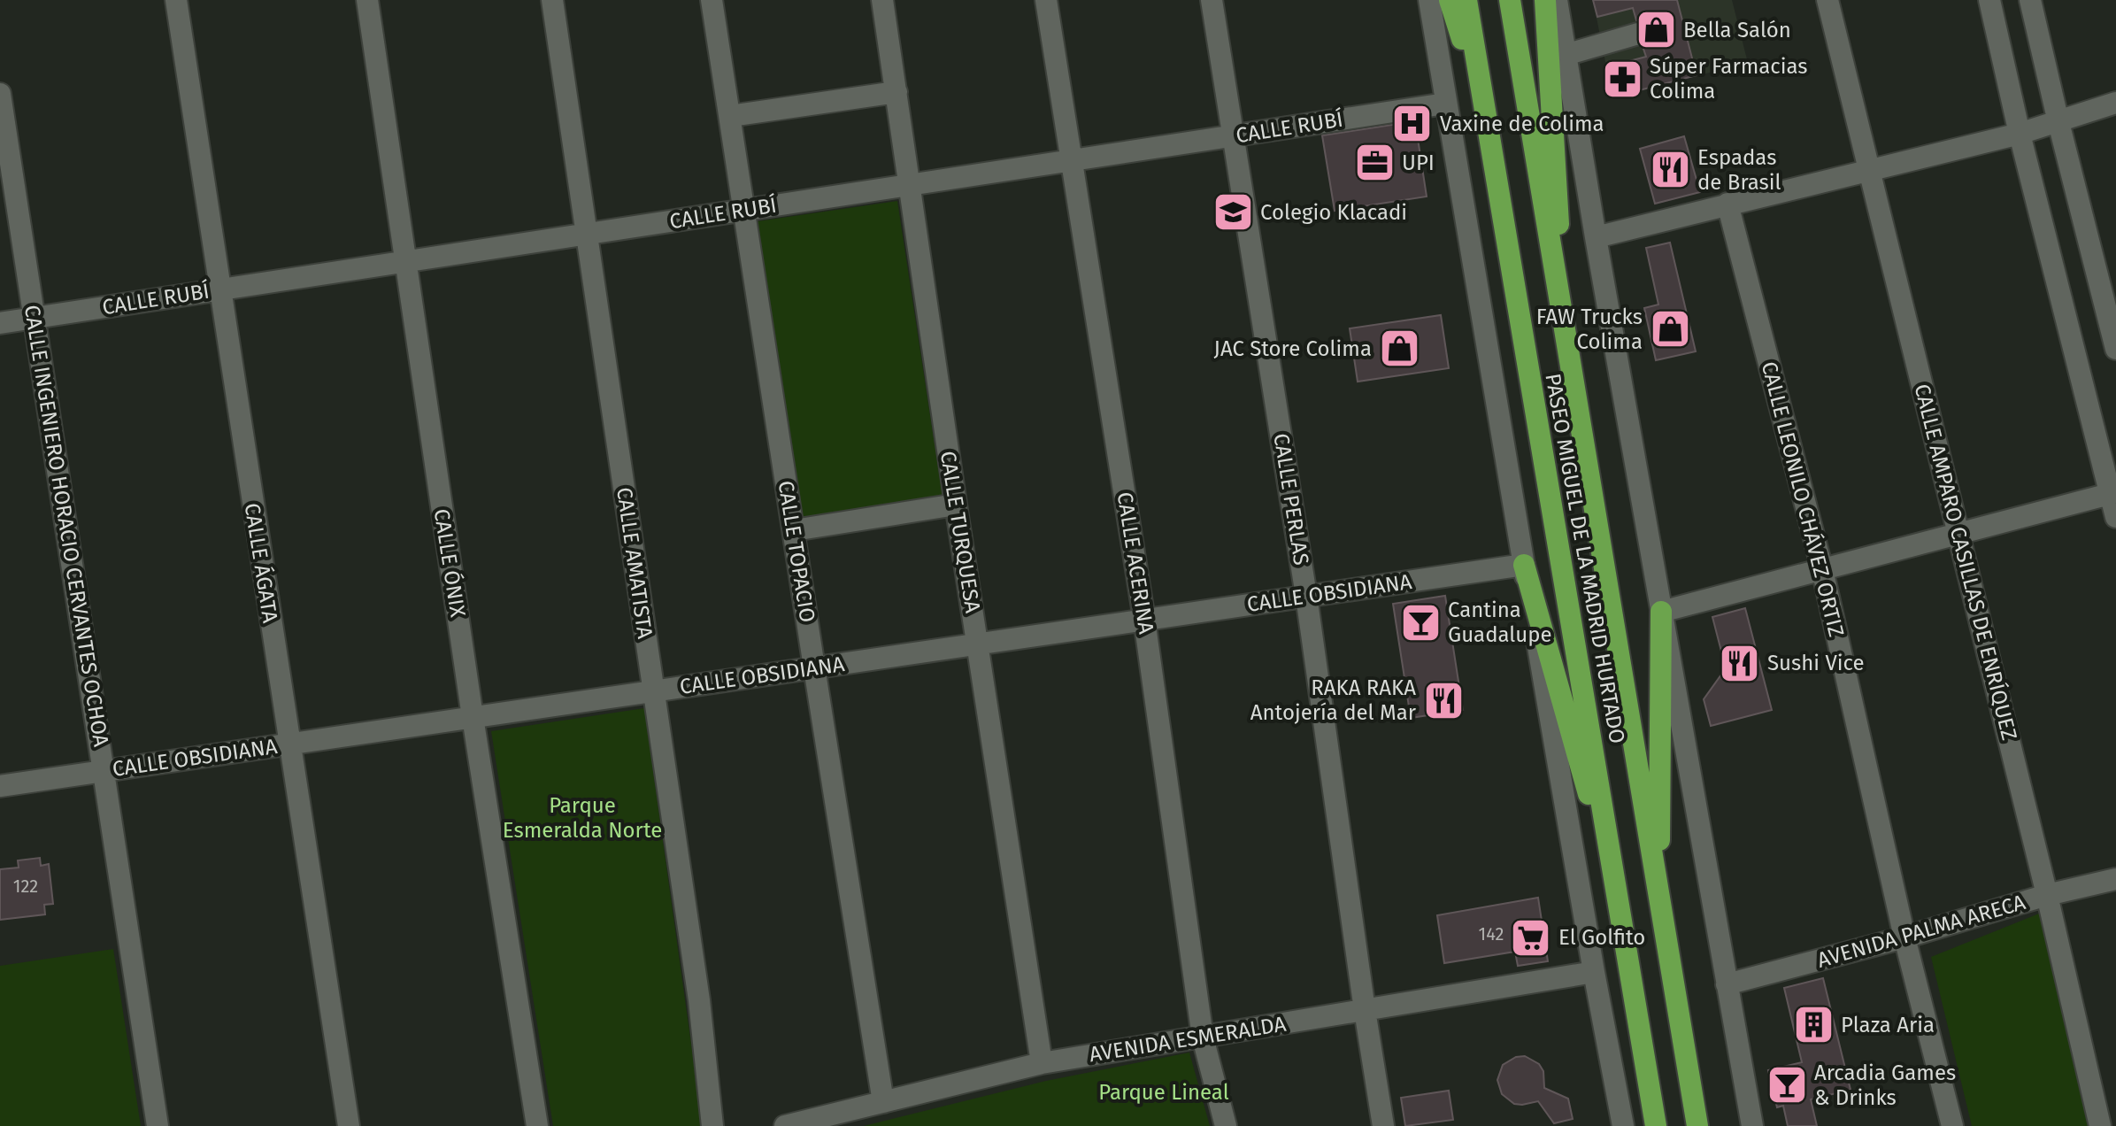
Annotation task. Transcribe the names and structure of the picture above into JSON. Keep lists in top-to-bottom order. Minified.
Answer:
{"streets":{"highway":["PASEO MIGUEL DE LA MADRID HURTADO"],"street":["CALLE RUBÍ","CALLE PERLAS","CALLE LEONILO CHÁVEZ ORTIZ","CALLE INGENIERO HORACIO CERVANTES OCHOA","CALLE TURQUESA","CALLE TOPACIO","CALLE AMPARO CASILLAS DE ENRÍQUEZ","CALLE ÁGATA","CALLE ÓNIX","CALLE AMATISTA","CALLE ACERINA","CALLE OBSIDIANA","AVENIDA PALMA ARECA","AVENIDA ESMERALDA"]},"crossings":[["CALLE RUBÍ","CALLE PERLAS"],["CALLE RUBÍ","CALLE INGENIERO HORACIO CERVANTES OCHOA"],["CALLE RUBÍ","CALLE TURQUESA"],["CALLE RUBÍ","CALLE TOPACIO"],["CALLE RUBÍ","CALLE ÁGATA"],["CALLE RUBÍ","CALLE ÓNIX"],["CALLE RUBÍ","CALLE AMATISTA"],["CALLE RUBÍ","CALLE ACERINA"],["CALLE PERLAS","CALLE OBSIDIANA"],["CALLE PERLAS","AVENIDA ESMERALDA"],["CALLE LEONILO CHÁVEZ ORTIZ","AVENIDA PALMA ARECA"],["CALLE INGENIERO HORACIO CERVANTES OCHOA","CALLE OBSIDIANA"],["CALLE TURQUESA","CALLE OBSIDIANA"],["CALLE TURQUESA","AVENIDA ESMERALDA"],["CALLE TOPACIO","CALLE OBSIDIANA"],["CALLE TOPACIO","AVENIDA ESMERALDA"],["CALLE AMPARO CASILLAS DE ENRÍQUEZ","AVENIDA PALMA ARECA"],["CALLE ÁGATA","CALLE OBSIDIANA"],["CALLE ÓNIX","CALLE OBSIDIANA"],["CALLE AMATISTA","CALLE OBSIDIANA"],["CALLE ACERINA","CALLE OBSIDIANA"],["CALLE ACERINA","AVENIDA ESMERALDA"]],"parks":["Parque Esmeralda Norte","Parque Lineal"],"places":{"shop":["Bella Salón","FAW Trucks Colima","JAC Store Colima"],"pharmacy":["Súper Farmacias Colima"],"hospital":["Vaxine de Colima"],"office":["UPI"],"restaurant":["Espadas de Brasil","Sushi Vice","RAKA RAKA Antojería del Mar"],"school or university":["Colegio Klacadi"],"bar":["Cantina Guadalupe","Arcadia Games & Drinks"],"supermarket":["El Golfito"],"building":["Plaza Aria"]},"house_numbers":["122","142"]}
